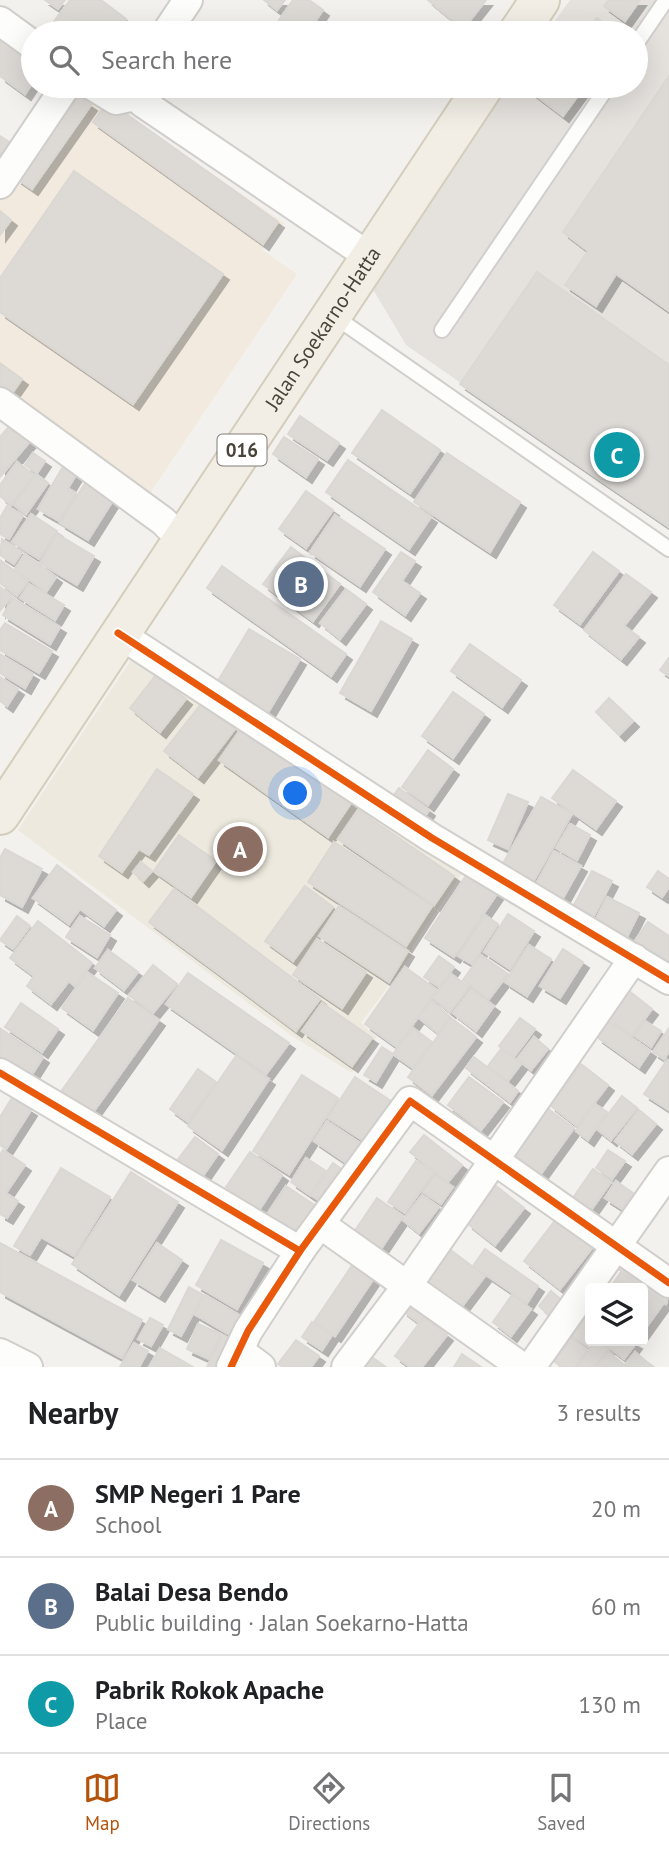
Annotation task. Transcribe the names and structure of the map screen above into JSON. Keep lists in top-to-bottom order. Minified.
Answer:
{"streets":{"main road":["Jalan Soekarno-Hatta","016"]},"page":{"search":"Search here","pins":["C","B","A"],"heading":["Nearby","3 results"],"list":[{"mark":"A","name":"SMP Negeri 1 Pare","note":"School","value":"20 m"},{"mark":"B","name":"Balai Desa Bendo","note":"Public building · Jalan Soekarno-Hatta","value":"60 m"},{"mark":"C","name":"Pabrik Rokok Apache","note":"Place","value":"130 m"}],"nav":["Map","Directions","Saved"]}}
